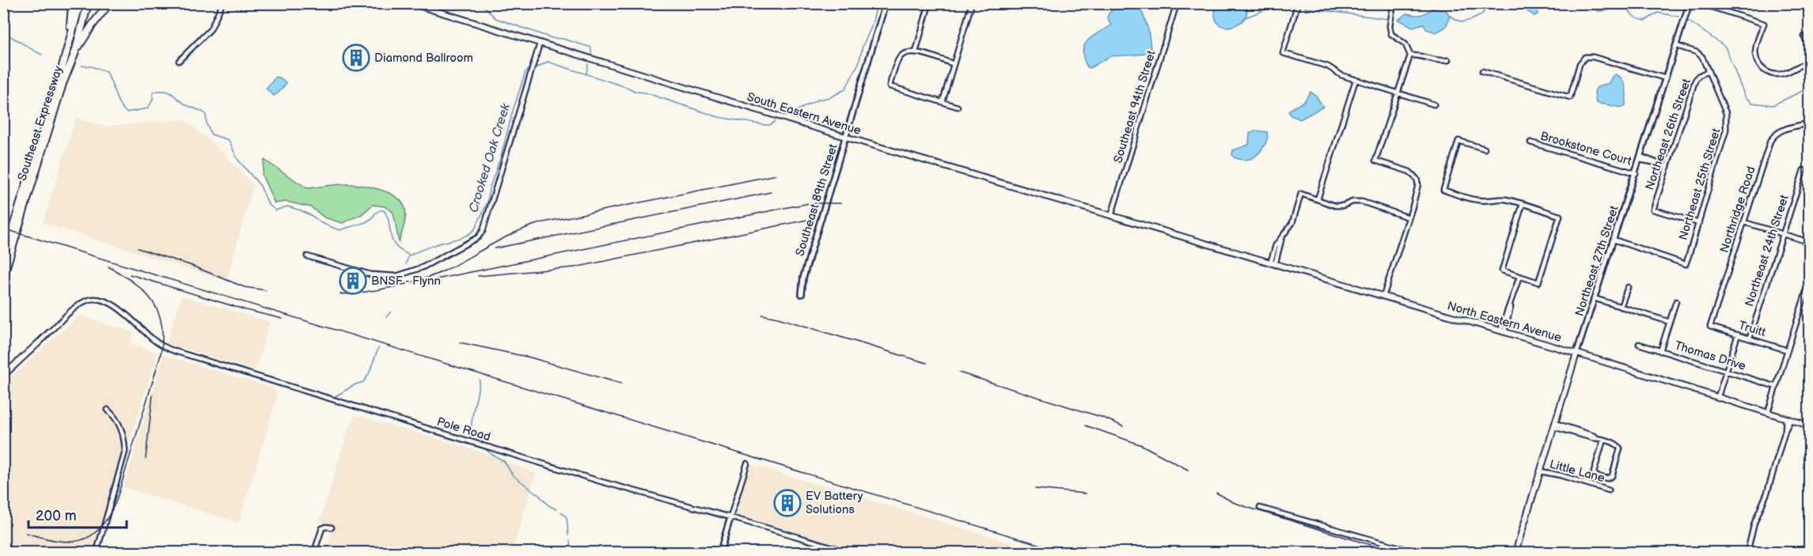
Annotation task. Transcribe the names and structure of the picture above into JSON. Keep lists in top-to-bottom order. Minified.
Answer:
{"streets":{"highway":["Southeast Expressway"],"main road":["South Eastern Avenue","Northeast 27th Street","North Eastern Avenue"],"street":["Southeast 94th Street","Northeast 26th Street","Brookstone Court","Northeast 25th Street","Southeast 89th Street","Northridge Road","Northeast 24th Street","Truitt","Thomas Drive","Pole Road","Little Lane"]},"crossings":[["Southeast 94th Street","South Eastern Avenue"],["South Eastern Avenue","Southeast 89th Street"],["South Eastern Avenue","North Eastern Avenue"],["Northeast 26th Street","Northeast 25th Street"],["Brookstone Court","Northeast 27th Street"],["Northeast 25th Street","Northeast 27th Street"],["Northridge Road","Truitt"],["Northeast 24th Street","Truitt"],["Northeast 27th Street","North Eastern Avenue"],["Northeast 27th Street","Little Lane"]],"water":["Crooked Oak Creek"],"places":{"building":["Diamond Ballroom","BNSF - Flynn","EV Battery Solutions"]},"scale_bar":"200 m"}
